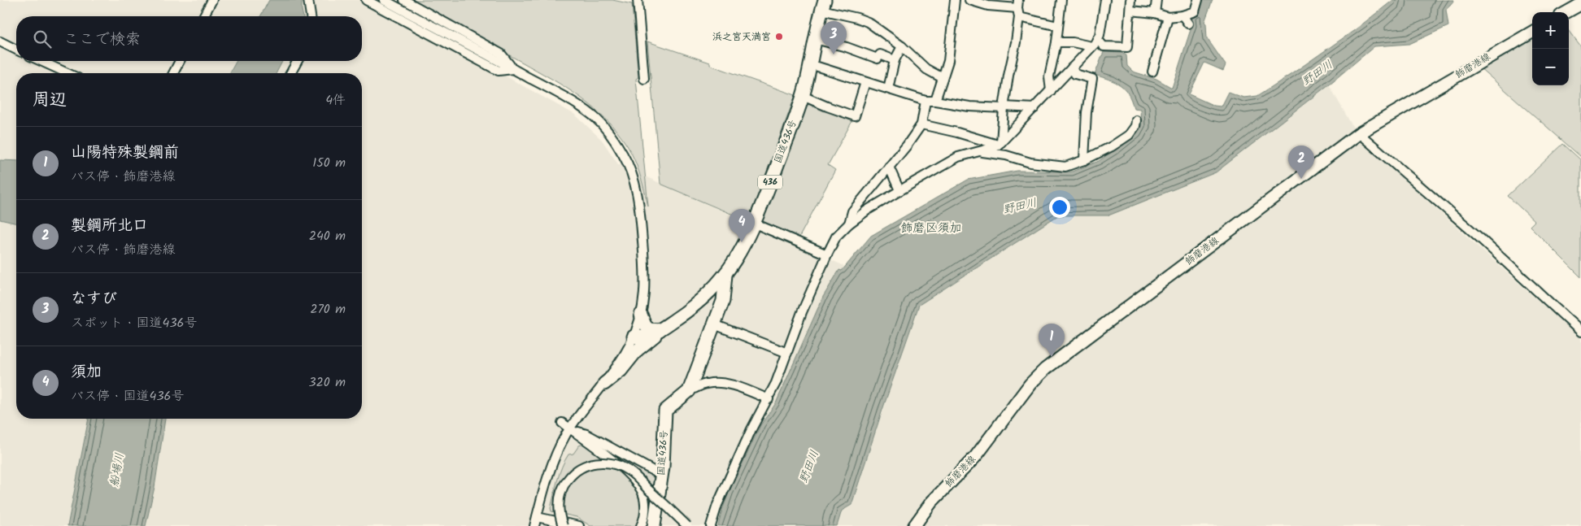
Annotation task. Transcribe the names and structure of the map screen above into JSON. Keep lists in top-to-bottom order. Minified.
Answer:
{"streets":{"highway":["国道436号","436"],"main road":["飾磨港線"]},"districts":["飾磨区須加"],"water":["野田川","船場川"],"places":["浜之宮天満宮"],"page":{"map_buttons":["+","−"],"search":"ここで検索","pins":["3","2","4","1"],"heading":["周辺","4件"],"list":[{"mark":"1","name":"山陽特殊製鋼前","note":"バス停 · 飾磨港線","value":"150 m"},{"mark":"2","name":"製鋼所北口","note":"バス停 · 飾磨港線","value":"240 m"},{"mark":"3","name":"なすび","note":"スポット · 国道436号","value":"270 m"},{"mark":"4","name":"須加","note":"バス停 · 国道436号","value":"320 m"}]}}
